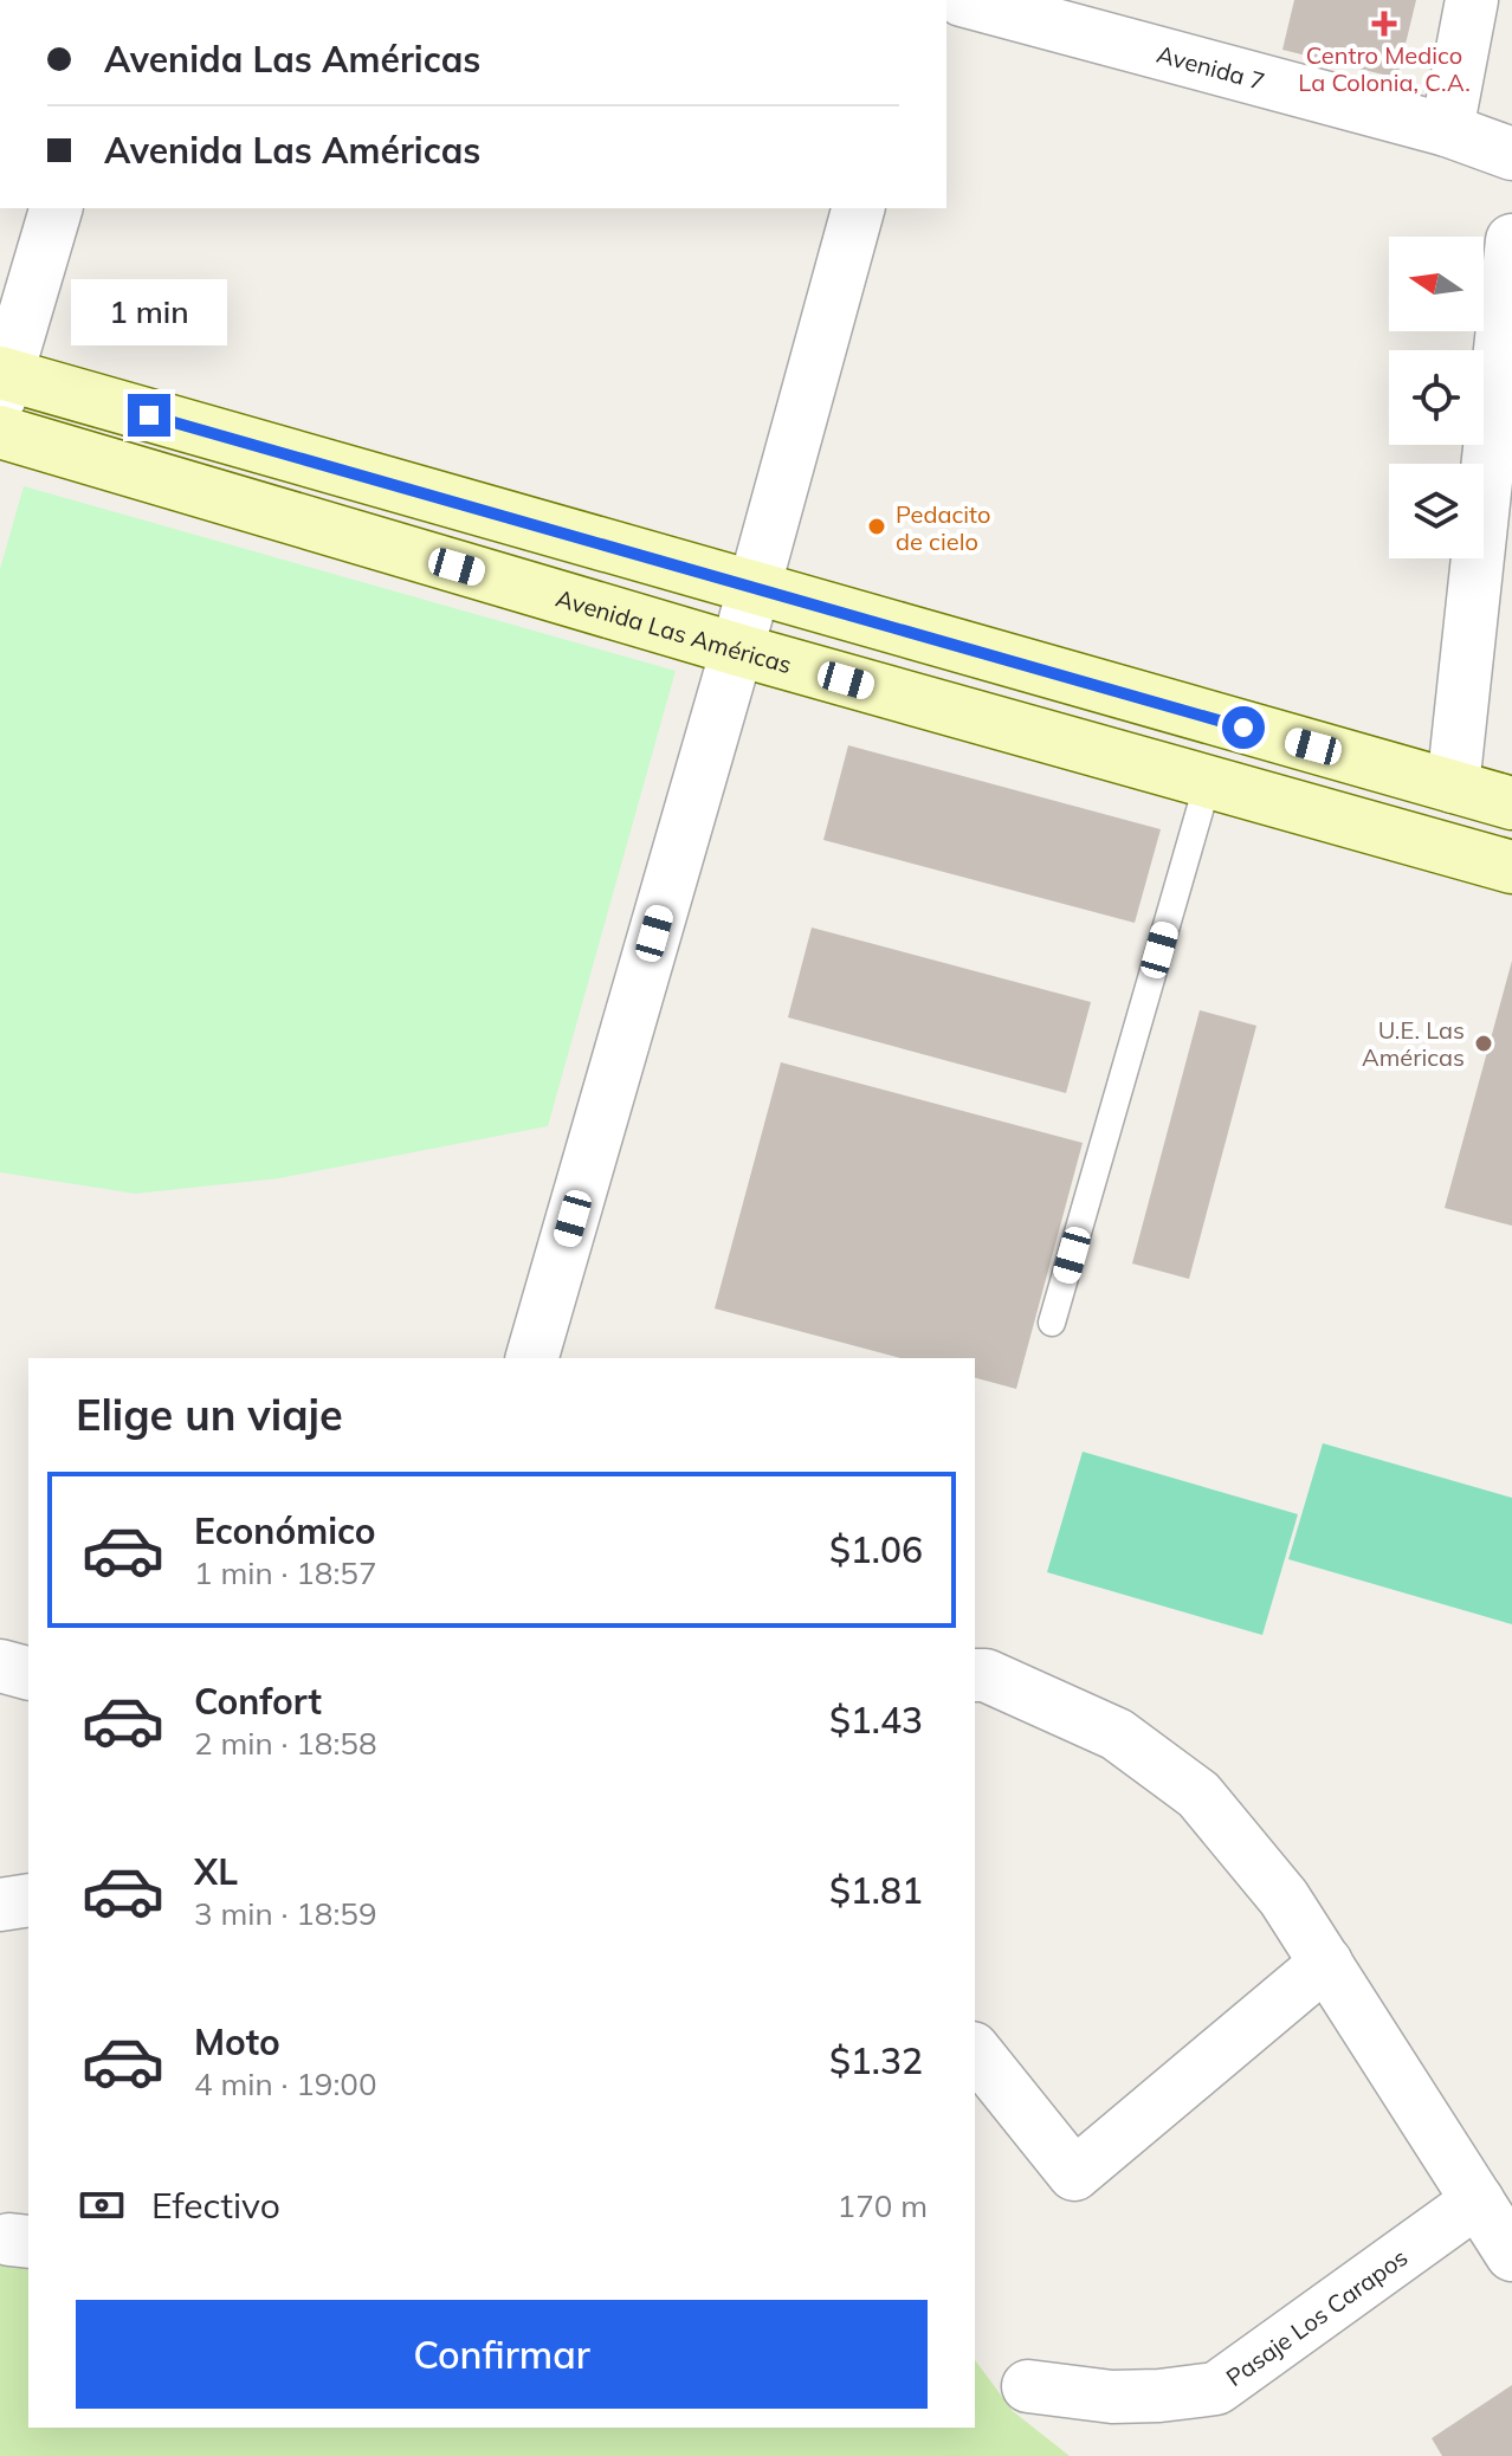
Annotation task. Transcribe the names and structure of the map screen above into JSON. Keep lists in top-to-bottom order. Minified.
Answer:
{"streets":{"main road":["Avenida Las Américas"],"street":["Avenida 7","Pasaje Los Carapos"]},"places":{"health":["Centro Medico La Colonia, C.A."],"other":["Pedacito de cielo","U.E. Las Américas"]},"north":"left","page":{"banner":["Avenida Las Américas","Avenida Las Américas"],"bubble":"1 min","heading":"Elige un viaje","list":[{"name":"Económico","note":"1 min · 18:57","value":"$1.06"},{"name":"Confort","note":"2 min · 18:58","value":"$1.43"},{"name":"XL","note":"3 min · 18:59","value":"$1.81"},{"name":"Moto","note":"4 min · 19:00","value":"$1.32"}],"pay":["Efectivo","170 m"],"buttons":"Confirmar"}}
